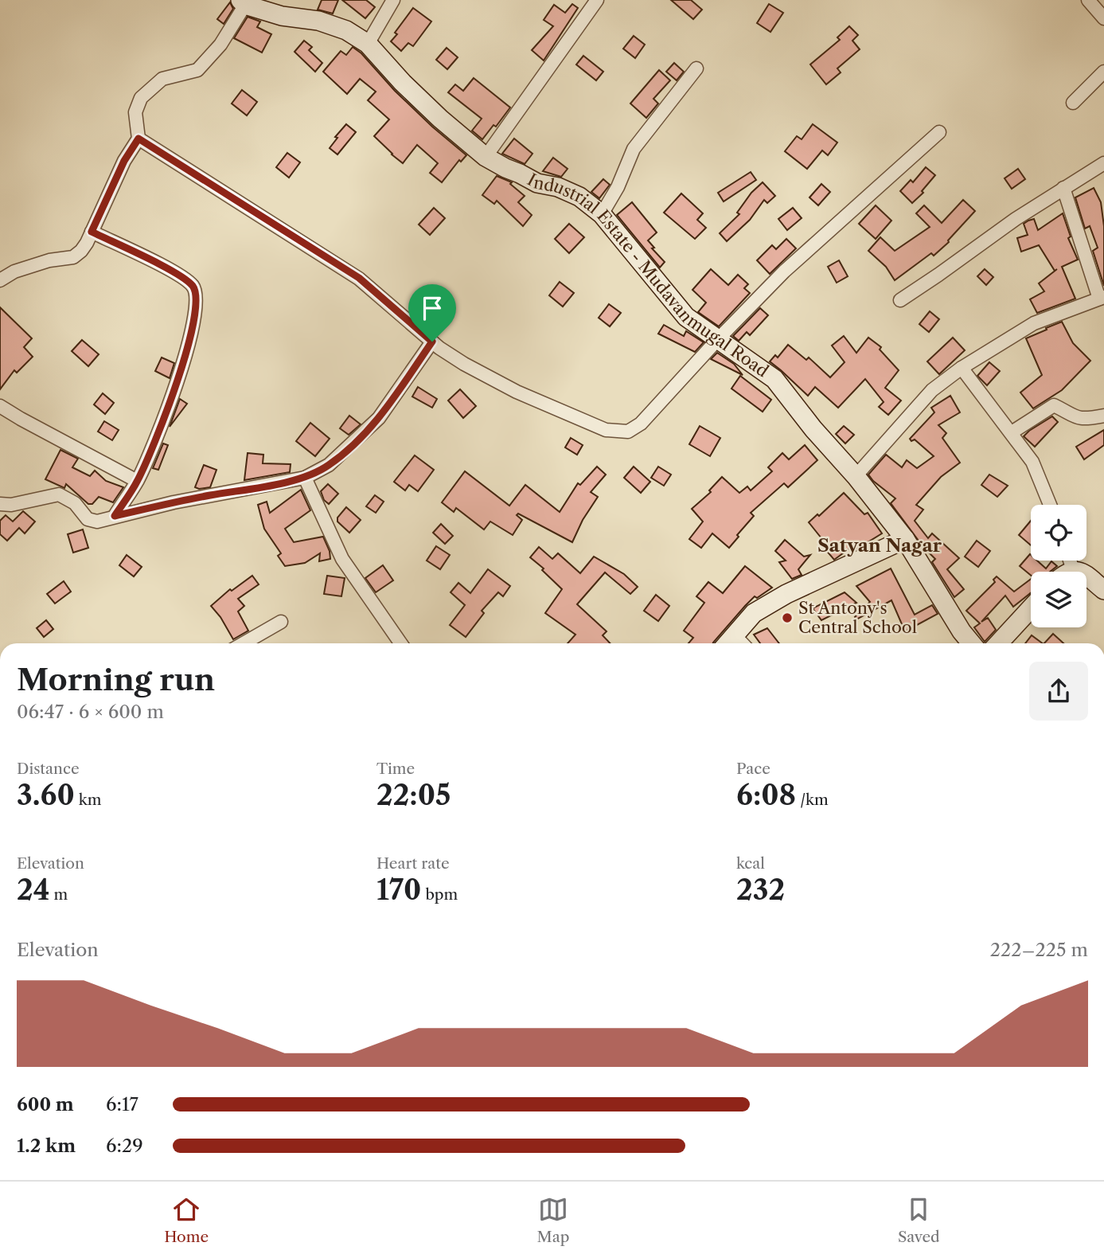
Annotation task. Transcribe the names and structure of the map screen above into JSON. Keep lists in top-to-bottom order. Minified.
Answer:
{"streets":{"street":["Industrial Estate - Mudavanmugal Road"]},"districts":["Satyan Nagar"],"places":["St Antony's Central School"],"page":{"heading":["Morning run","06:47 · 6 × 600 m"],"stats":[["Distance","3.60 km"],["Time","22:05"],["Pace","6:08 /km"],["Elevation","24 m"],["Heart rate","170 bpm"],["kcal","232"]],"chart":["Elevation","222–225 m"],"list":[{"name":"600 m","note":"6:17"},{"name":"1.2 km","note":"6:29"}],"tabs":["Home","Map","Saved"]}}
